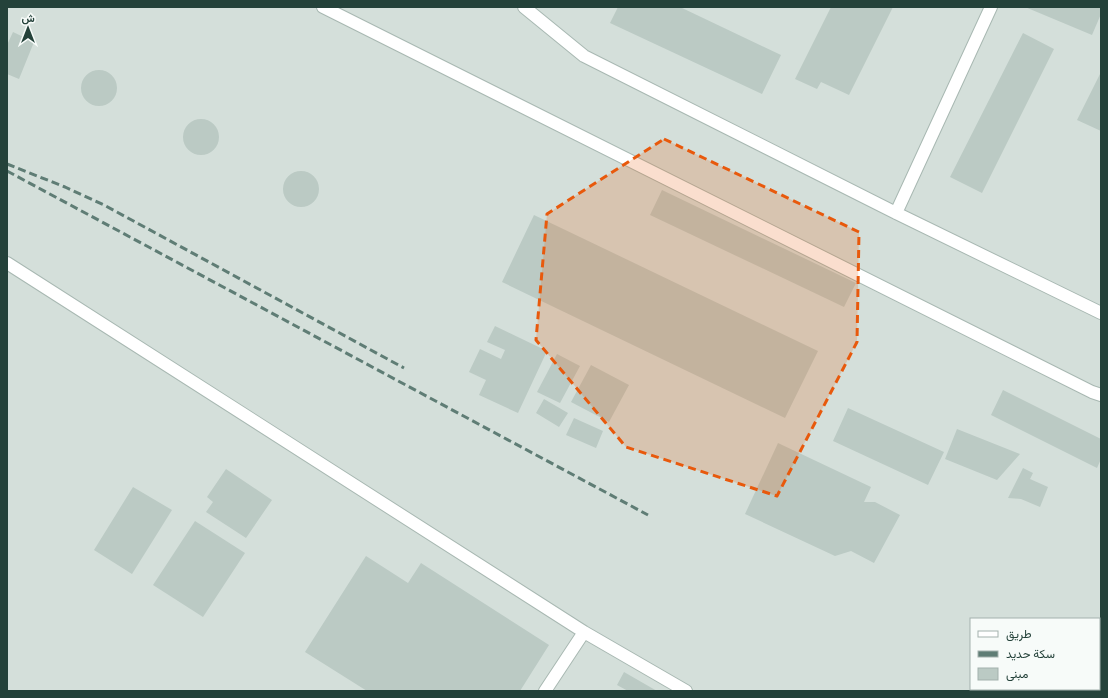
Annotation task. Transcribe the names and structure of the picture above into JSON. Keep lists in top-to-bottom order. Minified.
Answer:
{"legend":["طريق","سكة حديد","مبنى"],"north":"top"}
